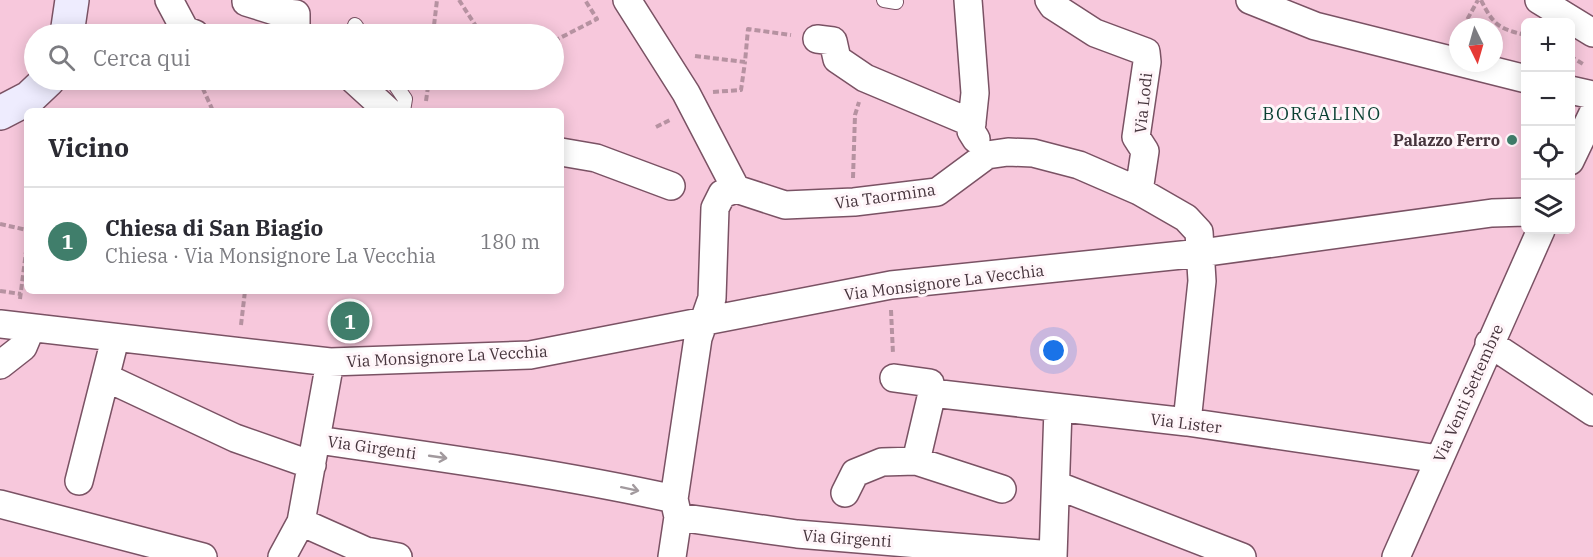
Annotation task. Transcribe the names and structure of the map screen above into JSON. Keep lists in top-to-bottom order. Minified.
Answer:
{"streets":{"street":["Via Lodi","Via Taormina","Via Monsignore La Vecchia","Via Venti Settembre","Via Lister","Via Girgenti"]},"crossings":[["Via Venti Settembre","Via Lister"]],"one_way":["Via Girgenti"],"districts":["BORGALINO"],"places":["Palazzo Ferro"],"north":"bottom","page":{"map_buttons":["+","−"],"search":"Cerca qui","heading":"Vicino","list":[{"mark":"1","name":"Chiesa di San Biagio","note":"Chiesa · Via Monsignore La Vecchia","value":"180 m"}],"pins":"1"}}
